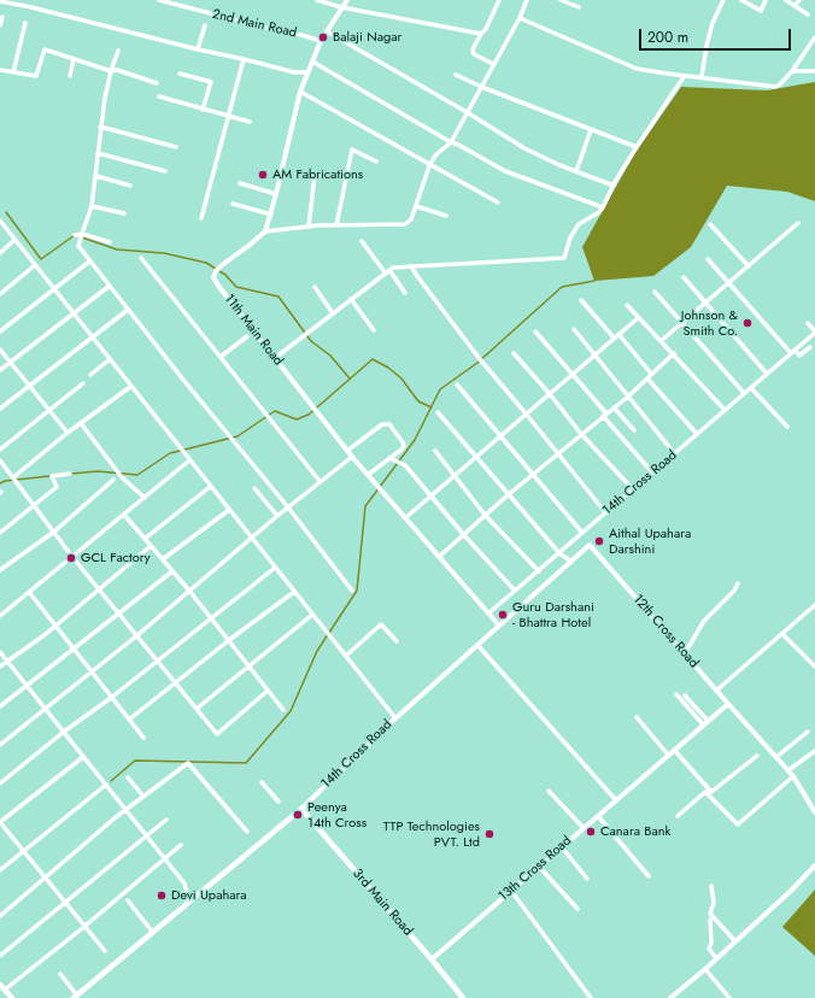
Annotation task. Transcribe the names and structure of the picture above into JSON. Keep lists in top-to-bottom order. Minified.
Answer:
{"streets":{"main road":["3rd Main Road"],"street":["2nd Main Road","11th Main Road","14th Cross Road","12th Cross Road","13th Cross Road"]},"crossings":[["11th Main Road","14th Cross Road"],["11th Main Road","12th Cross Road"],["14th Cross Road","12th Cross Road"],["14th Cross Road","3rd Main Road"],["12th Cross Road","13th Cross Road"],["13th Cross Road","3rd Main Road"]],"places":["Balaji Nagar","AM Fabrications","Johnson & Smith Co.","Aithal Upahara Darshini","GCL Factory","Guru Darshani - Bhattra Hotel","Peenya 14th Cross","Canara Bank","TTP Technologies PVT. Ltd","Devi Upahara"],"scale_bar":"200 m"}
